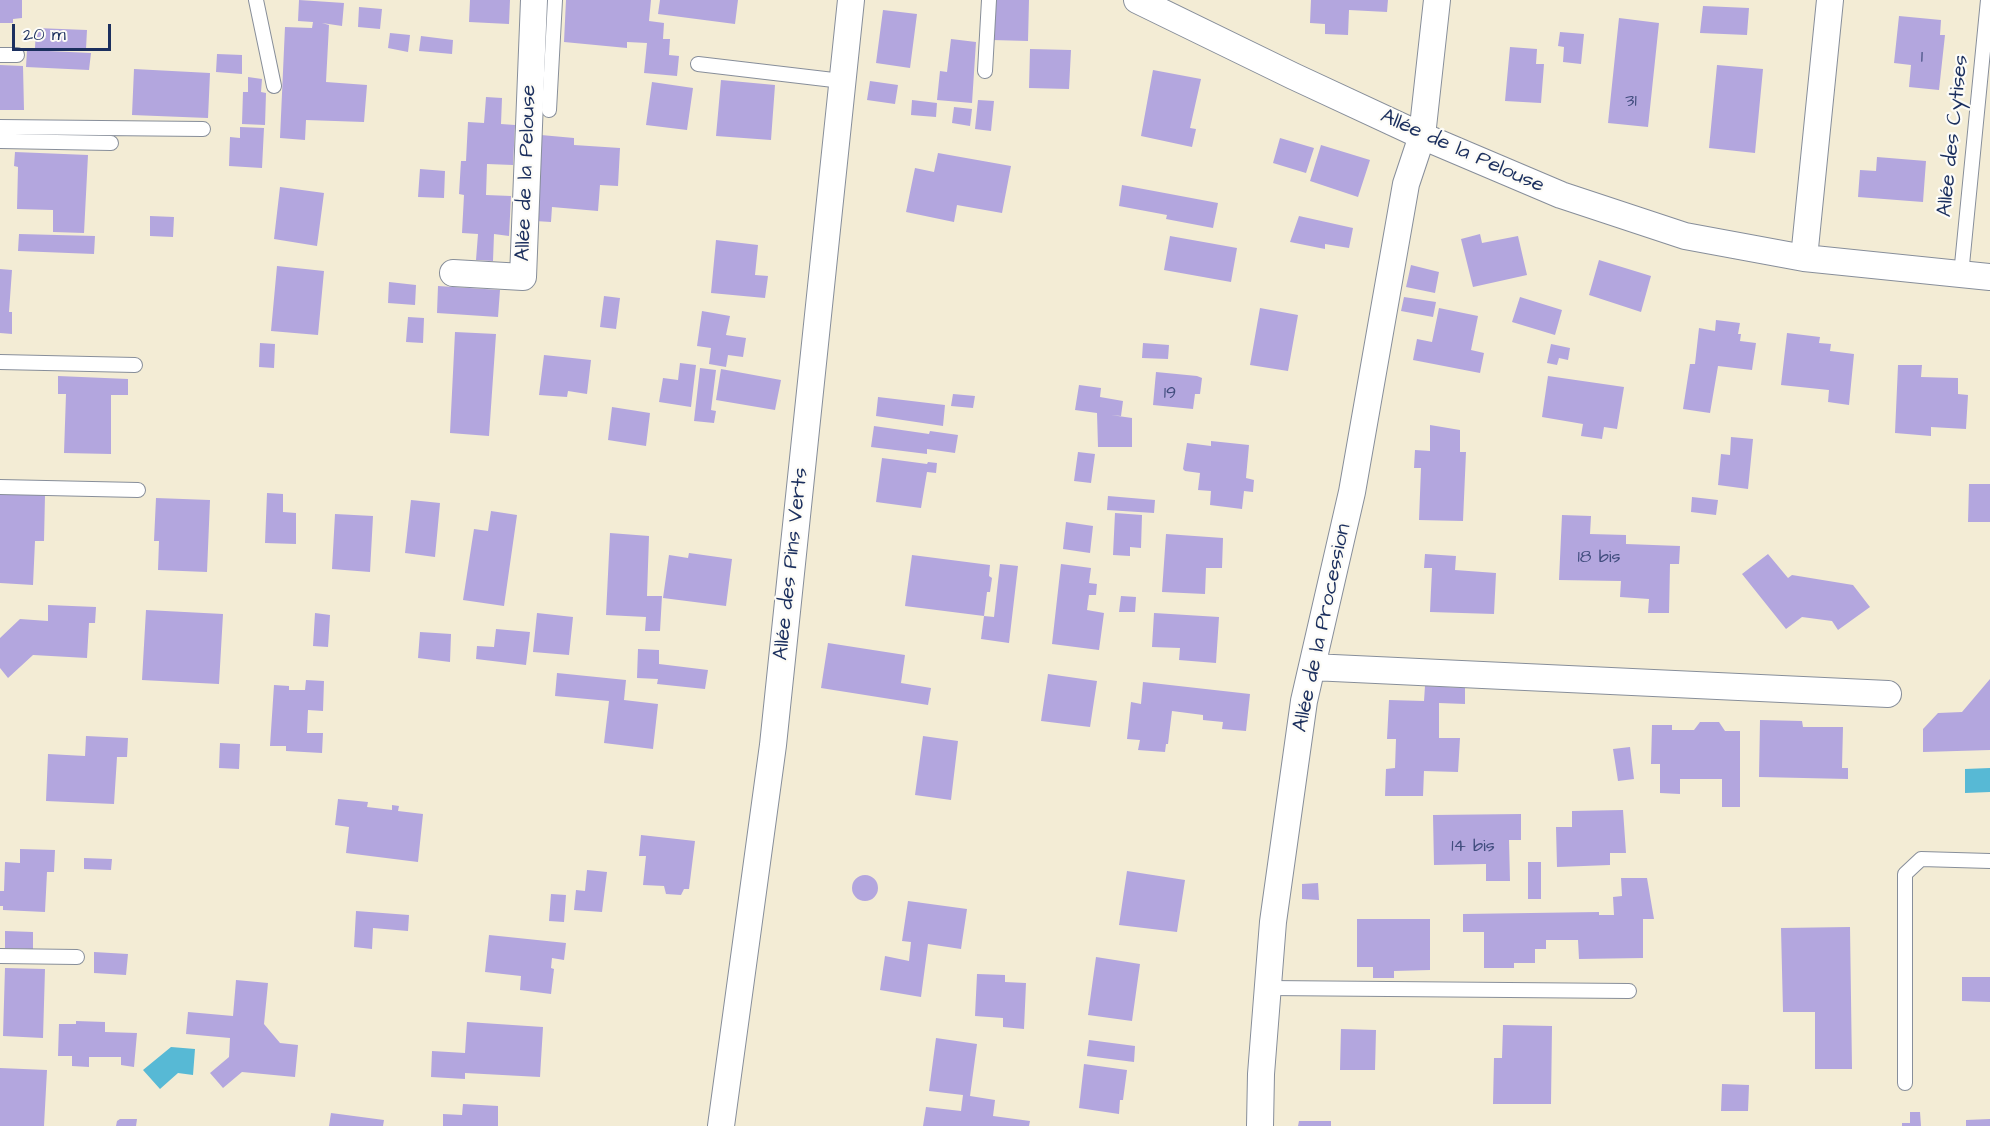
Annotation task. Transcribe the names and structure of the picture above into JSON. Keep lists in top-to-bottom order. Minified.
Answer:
{"streets":{"street":["Allée de la Pelouse","Allée des Pins Verts","Allée de la Procession"],"lane":["Allée des Cytises"]},"crossings":[["Allée des Cytises","Allée de la Pelouse"],["Allée de la Pelouse","Allée de la Procession"]],"house_numbers":["1","31","19","18 bis","14 bis"],"scale_bar":"20 m"}
